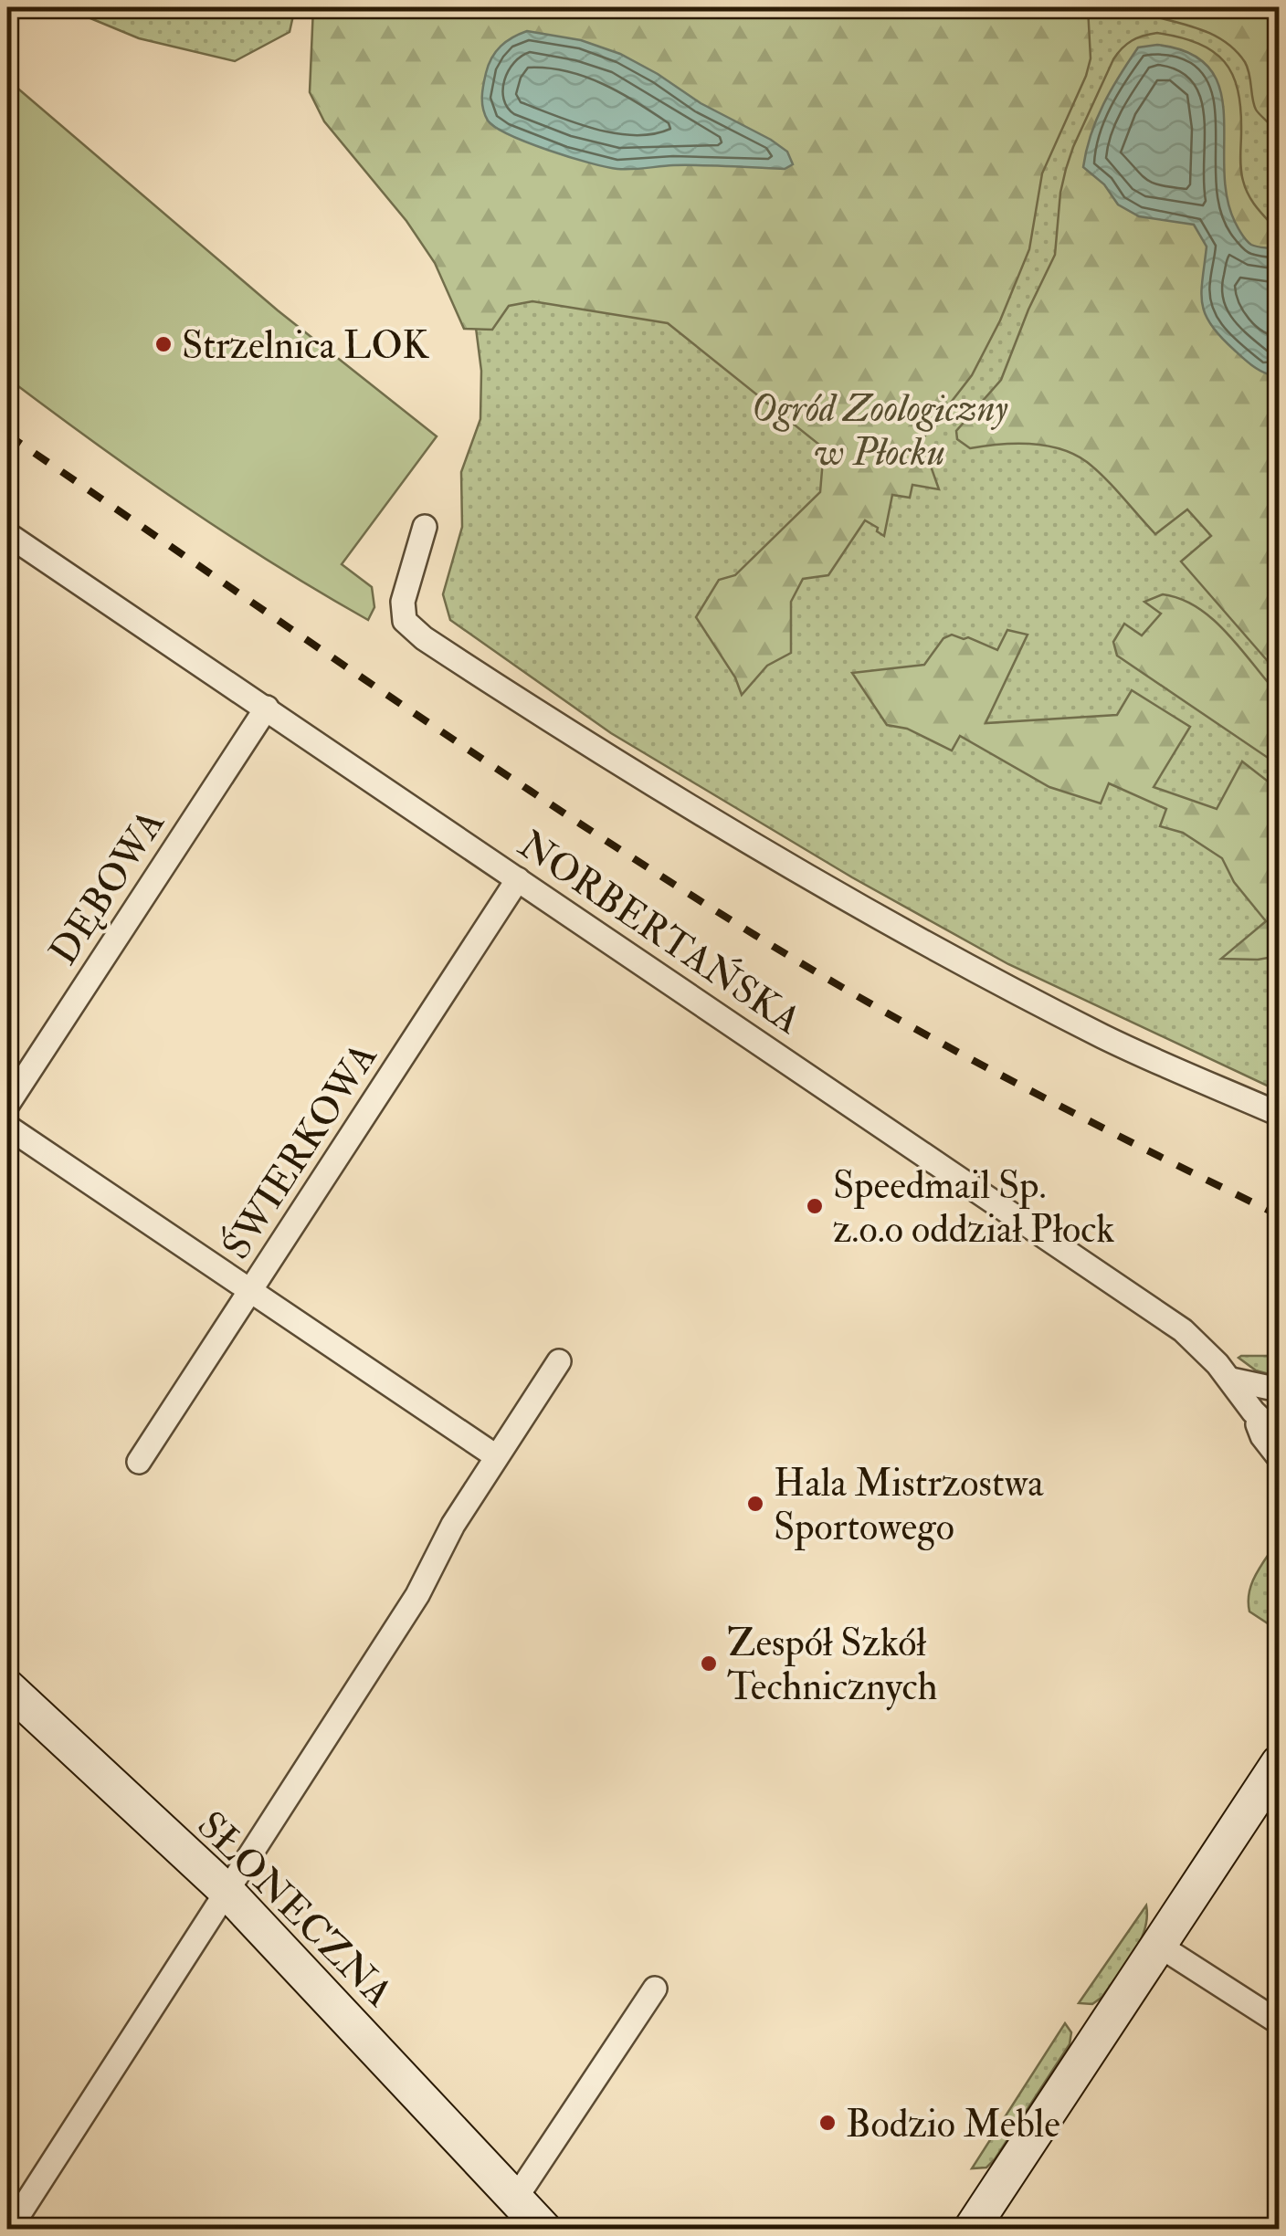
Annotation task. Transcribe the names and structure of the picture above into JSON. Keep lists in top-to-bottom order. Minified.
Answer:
{"streets":{"street":["DĘBOWA","NORBERTAŃSKA","ŚWIERKOWA","SŁONECZNA"]},"crossings":[["DĘBOWA","NORBERTAŃSKA"],["NORBERTAŃSKA","ŚWIERKOWA"]],"parks":["Ogród Zoologiczny w Płocku"],"places":["Strzelnica LOK","Speedmail Sp. z.o.o oddział Płock","Hala Mistrzostwa Sportowego","Zespół Szkół Technicznych","Bodzio Meble"]}
